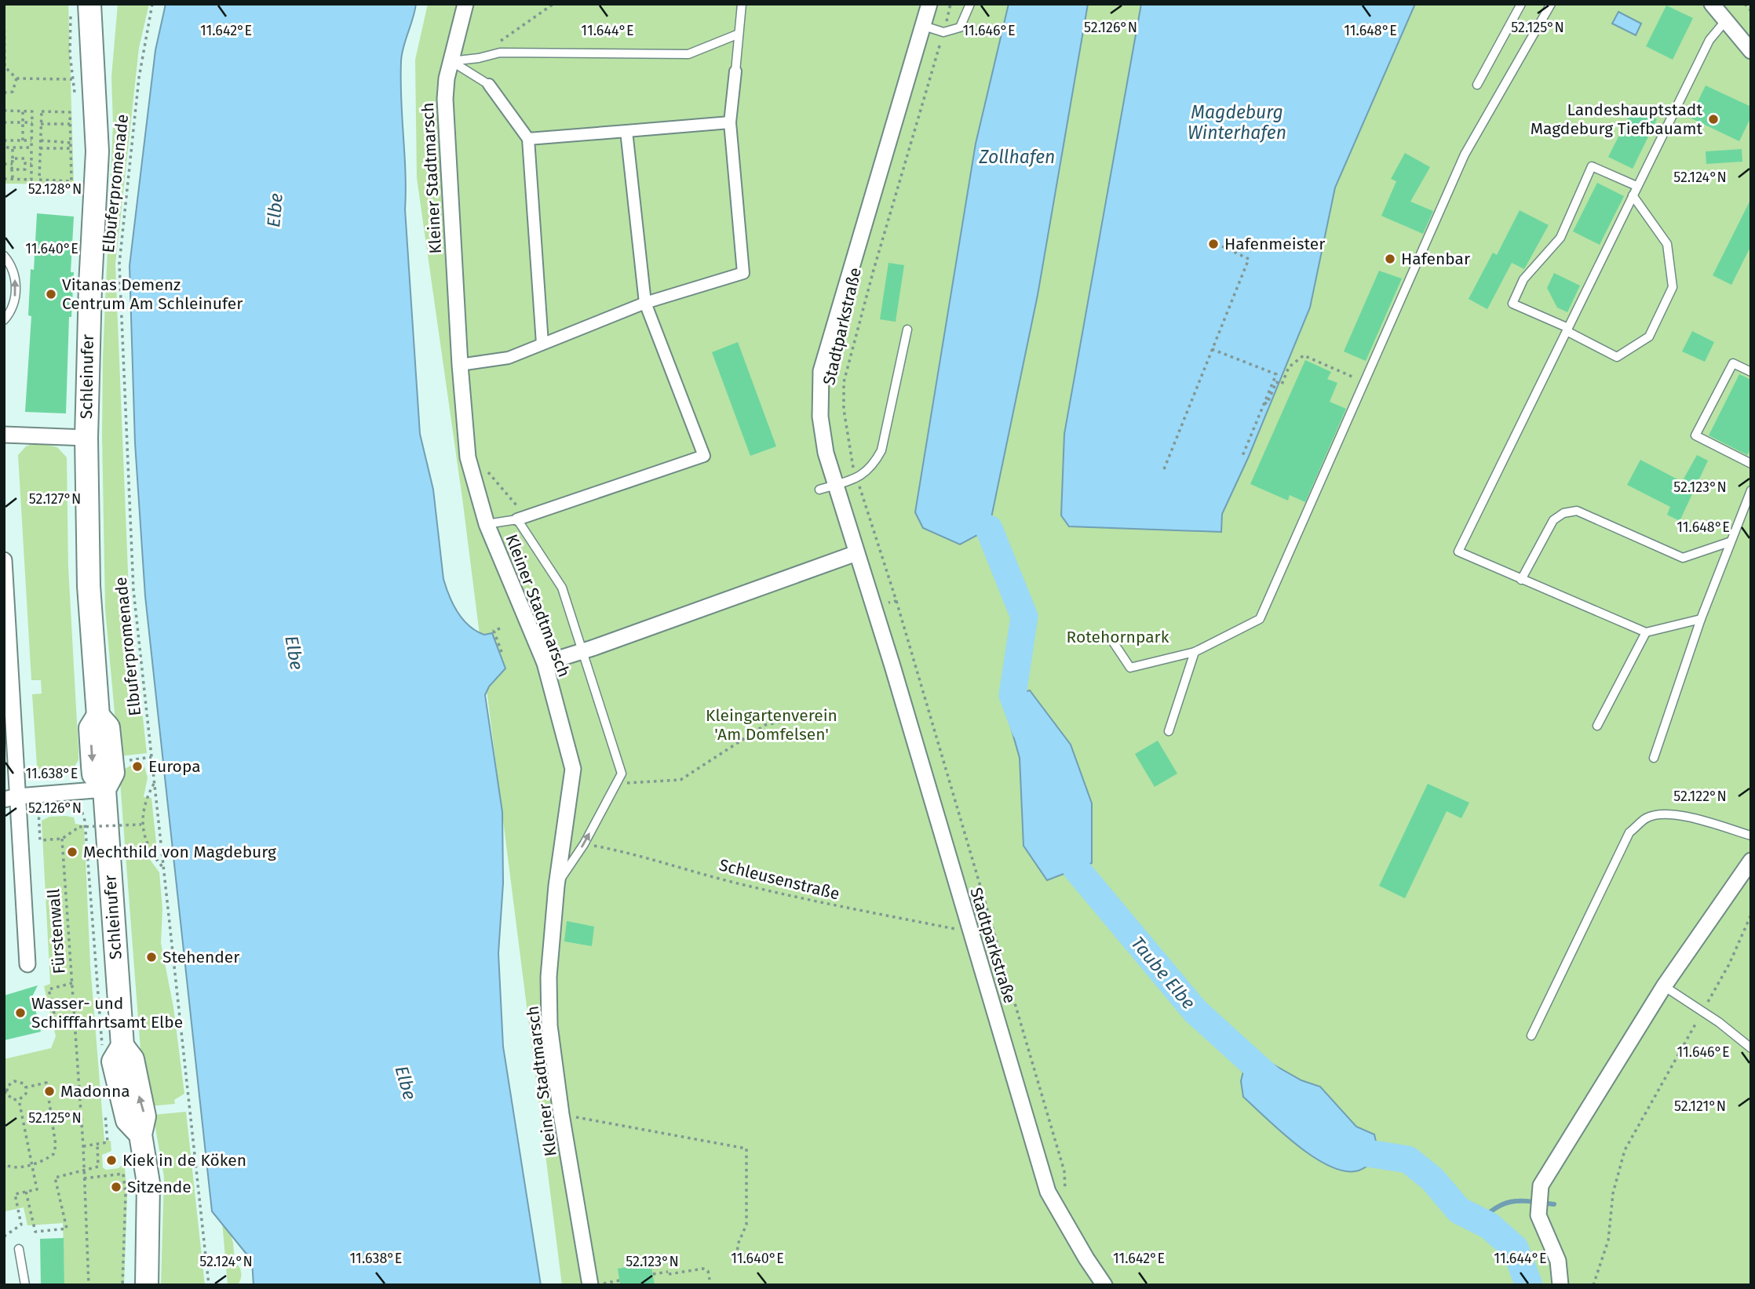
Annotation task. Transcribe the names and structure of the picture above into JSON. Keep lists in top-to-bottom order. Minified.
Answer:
{"streets":{"main road":["Schleinufer"],"street":["Kleiner Stadtmarsch","Stadtparkstraße"],"path":["Elbuferpromenade","Schleusenstraße","Fürstenwall"]},"crossings":[["Stadtparkstraße","Schleusenstraße"]],"water":["Magdeburg Winterhafen","Zollhafen","Elbe","Taube Elbe"],"parks":["Rotehornpark","Kleingartenverein 'Am Domfelsen'"],"places":["Landeshauptstadt Magdeburg Tiefbauamt","Hafenmeister","Hafenbar","Vitanas Demenz Centrum Am Schleinufer","Europa","Mechthild von Magdeburg","Stehender","Wasser- und Schifffahrtsamt Elbe","Madonna","Kiek in de Köken","Sitzende"],"coordinates":["52.126°N","52.125°N","11.642°E","11.644°E","11.646°E","11.648°E","52.124°N","52.128°N","11.640°E","52.123°N","52.127°N","11.638°E","52.122°N","52.121°N"]}
